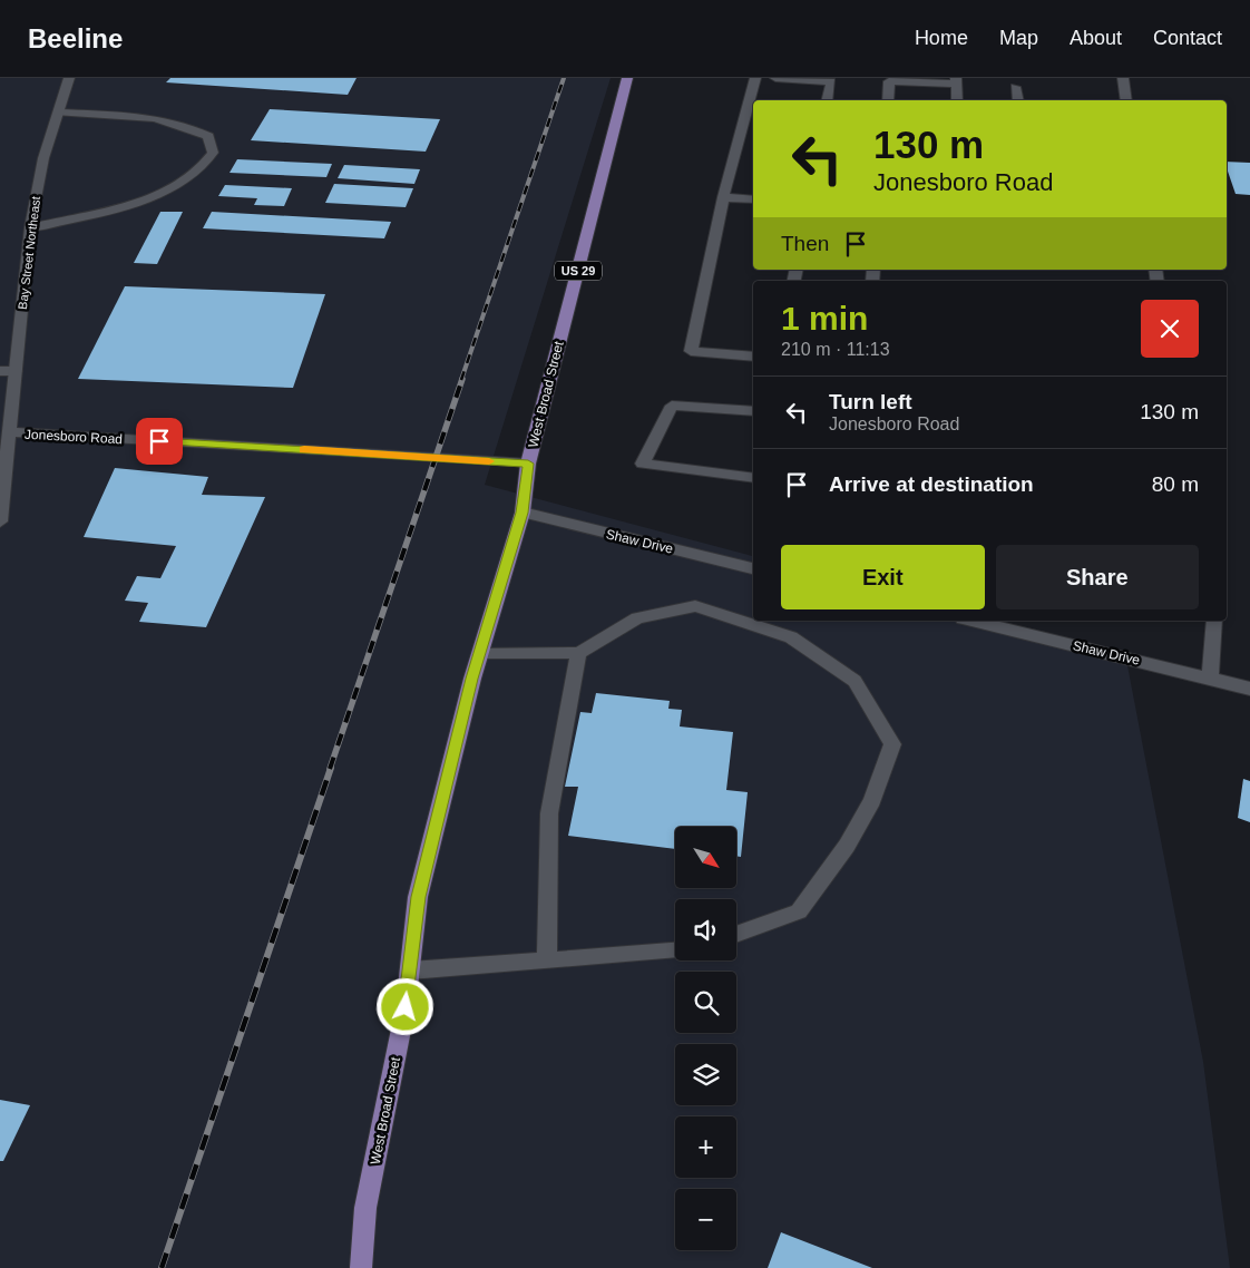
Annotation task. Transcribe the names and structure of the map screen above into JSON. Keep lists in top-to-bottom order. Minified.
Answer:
{"streets":{"main road":["US 29","West Broad Street"],"street":["Bay Street Northeast","Jonesboro Road","Shaw Drive"]},"crossings":[["Bay Street Northeast","Jonesboro Road"],["West Broad Street","Jonesboro Road"],["West Broad Street","Shaw Drive"]],"north":"bottom right","page":{"header":"Beeline","nav":["Home","Map","About","Contact"],"turn":["130 m","Jonesboro Road"],"then":"Then","heading":["1 min","210 m · 11:13"],"list":[{"name":"Turn left","note":"Jonesboro Road","value":"130 m"},{"name":"Arrive at destination","value":"80 m"}],"buttons":["Exit","Share"],"map_buttons":["+","−"]}}
